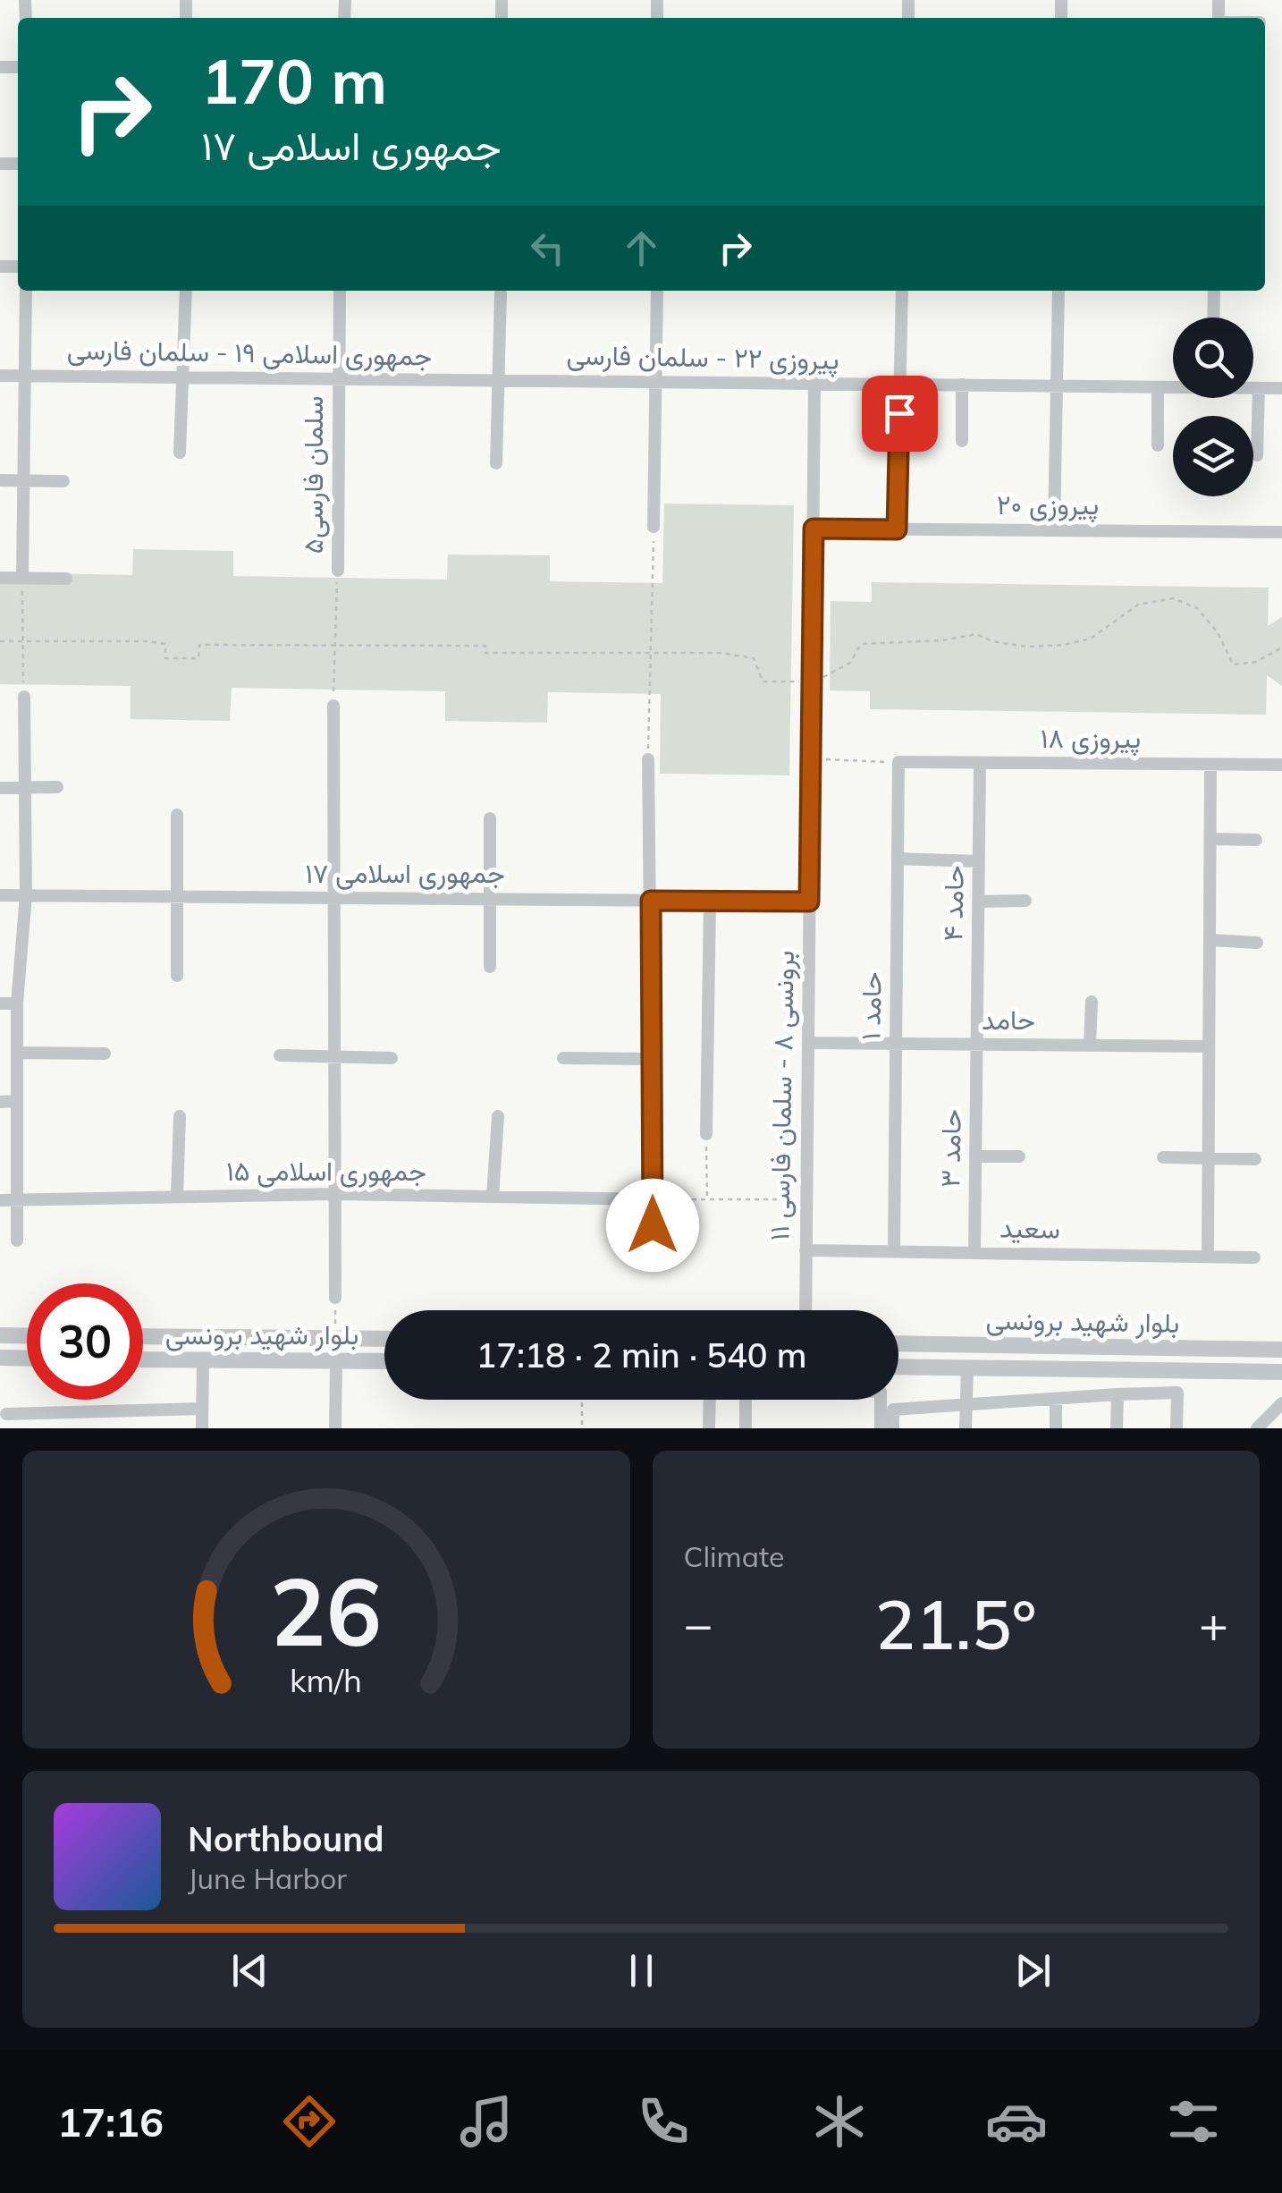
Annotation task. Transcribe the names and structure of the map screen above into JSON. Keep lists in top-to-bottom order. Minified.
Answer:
{"streets":{"street":["جمهوری اسلامی ۱۹ - سلمان فارسی","پیروزی ۲۲ - سلمان فارسی","سلمان فارسی۵","پیروزی ۲۰","پیروزی ۱۸","جمهوری اسلامی ۱۷","حامد ۴","حامد ۱","حامد","برونسی ۸ - سلمان فارسی ۱۱","حامد ۳","جمهوری اسلامی ۱۵","سعید","بلوار شهید برونسی"]},"crossings":[["جمهوری اسلامی ۱۹ - سلمان فارسی","پیروزی ۲۲ - سلمان فارسی"],["جمهوری اسلامی ۱۹ - سلمان فارسی","سلمان فارسی۵"],["پیروزی ۲۲ - سلمان فارسی","برونسی ۸ - سلمان فارسی ۱۱"],["پیروزی ۲۰","برونسی ۸ - سلمان فارسی ۱۱"],["پیروزی ۱۸","حامد ۴"],["پیروزی ۱۸","حامد ۱"],["جمهوری اسلامی ۱۷","برونسی ۸ - سلمان فارسی ۱۱"],["حامد ۴","حامد"],["حامد ۴","حامد ۳"],["حامد ۱","حامد"],["حامد ۱","سعید"],["حامد","برونسی ۸ - سلمان فارسی ۱۱"],["حامد","حامد ۳"],["برونسی ۸ - سلمان فارسی ۱۱","سعید"],["حامد ۳","سعید"]],"page":{"turn":["170 m","جمهوری اسلامی ۱۷"],"limit":"30","trip":"17:18 · 2 min · 540 m","tile":"Climate","heat":["−","21.5°","+"],"song":["Northbound","June Harbor"],"tabs":"17:16","gauge":["26","km/h"]}}
